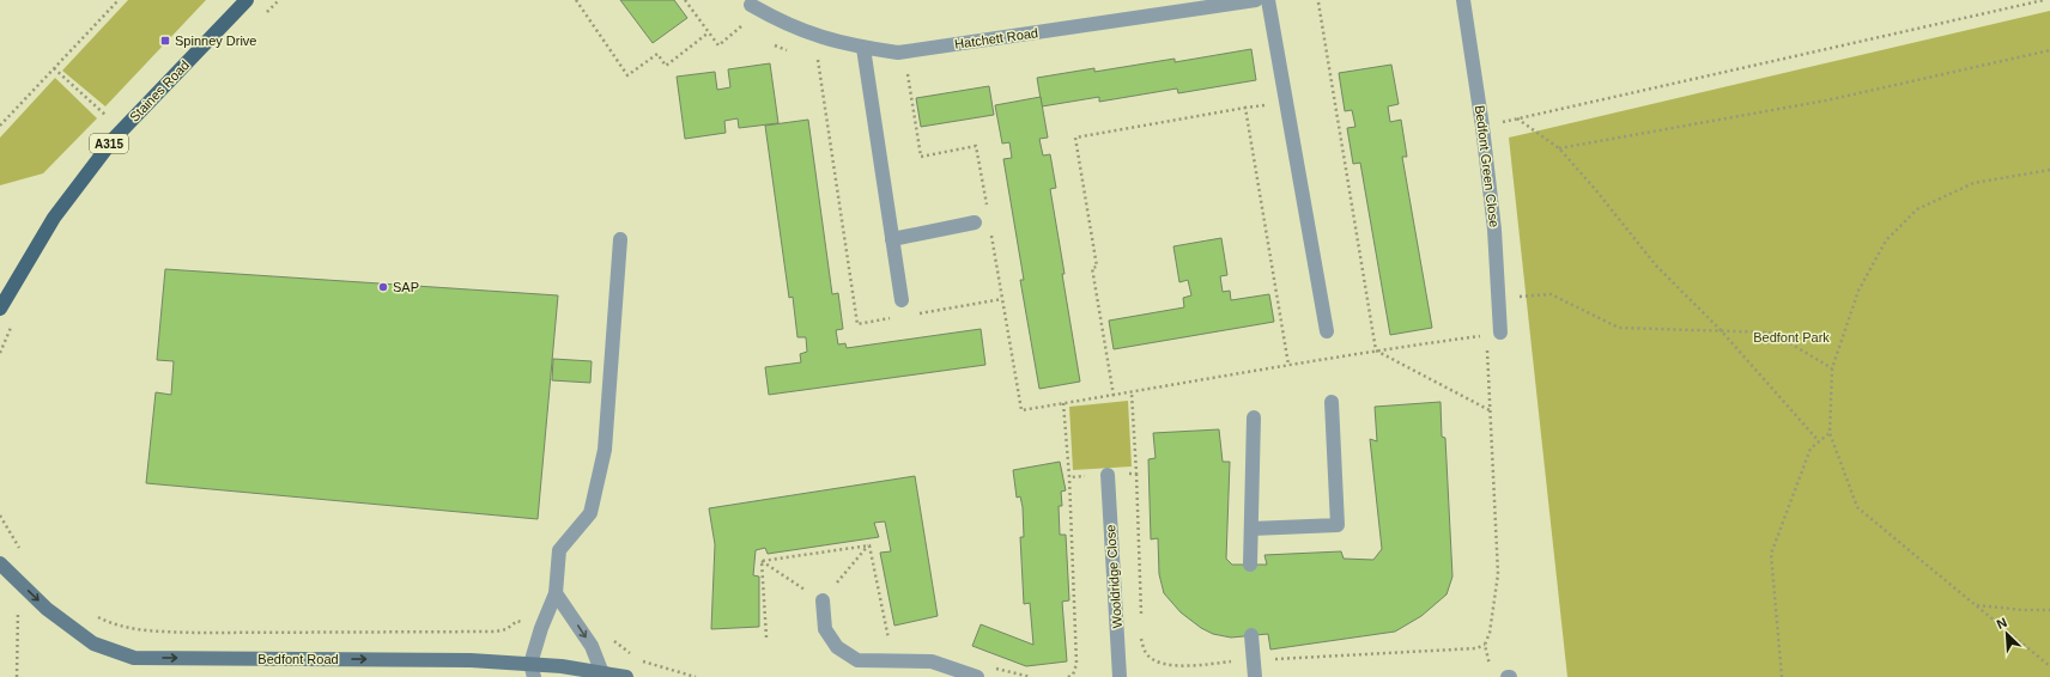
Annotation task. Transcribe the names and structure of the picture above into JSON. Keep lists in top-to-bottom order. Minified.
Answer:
{"streets":{"main road":["Staines Road","A315"],"street":["Hatchett Road","Bedfont Green Close","Wooldridge Close","Bedfont Road"]},"one_way":["Bedfont Road"],"parks":["Bedfont Park"],"places":{"transit":["Spinney Drive"],"other":["SAP"]},"north":"top left"}
